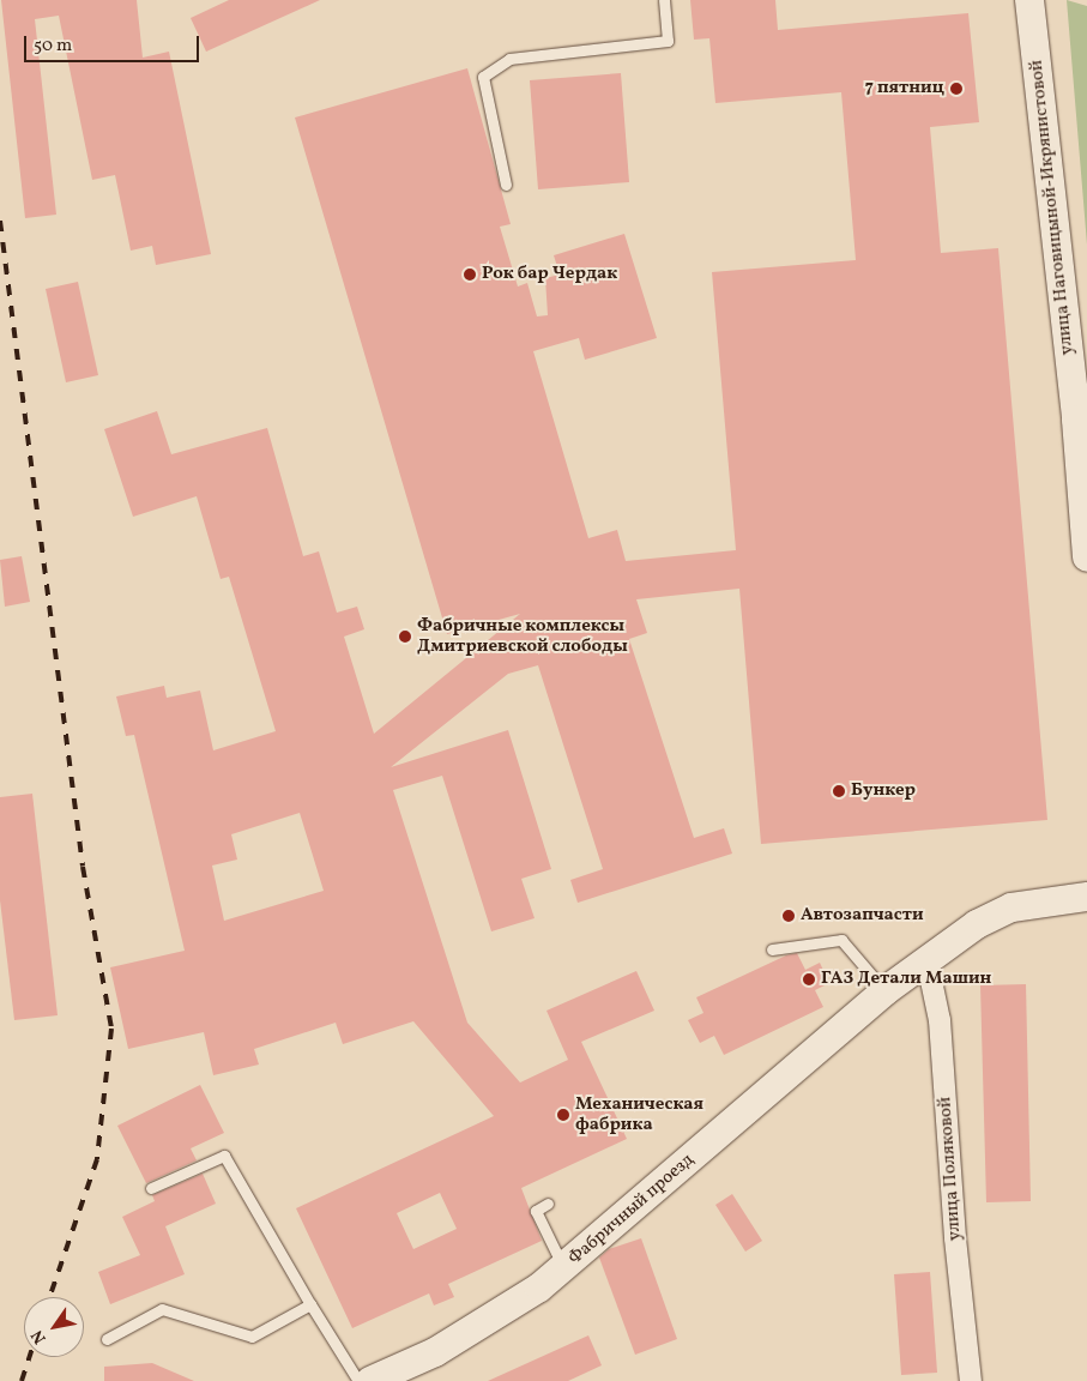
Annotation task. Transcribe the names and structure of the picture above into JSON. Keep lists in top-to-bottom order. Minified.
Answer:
{"streets":{"main road":["улица Наговицыной-Икрянистовой","Фабричный проезд"],"street":["улица Поляковой"]},"crossings":[["улица Поляковой","Фабричный проезд"]],"places":["7 пятниц","Рок бар Чердак","Фабричные комплексы Дмитриевской слободы","Бункер","Автозапчасти","ГАЗ Детали Машин","Механическая фабрика"],"scale_bar":"50 m","north":"bottom left"}
